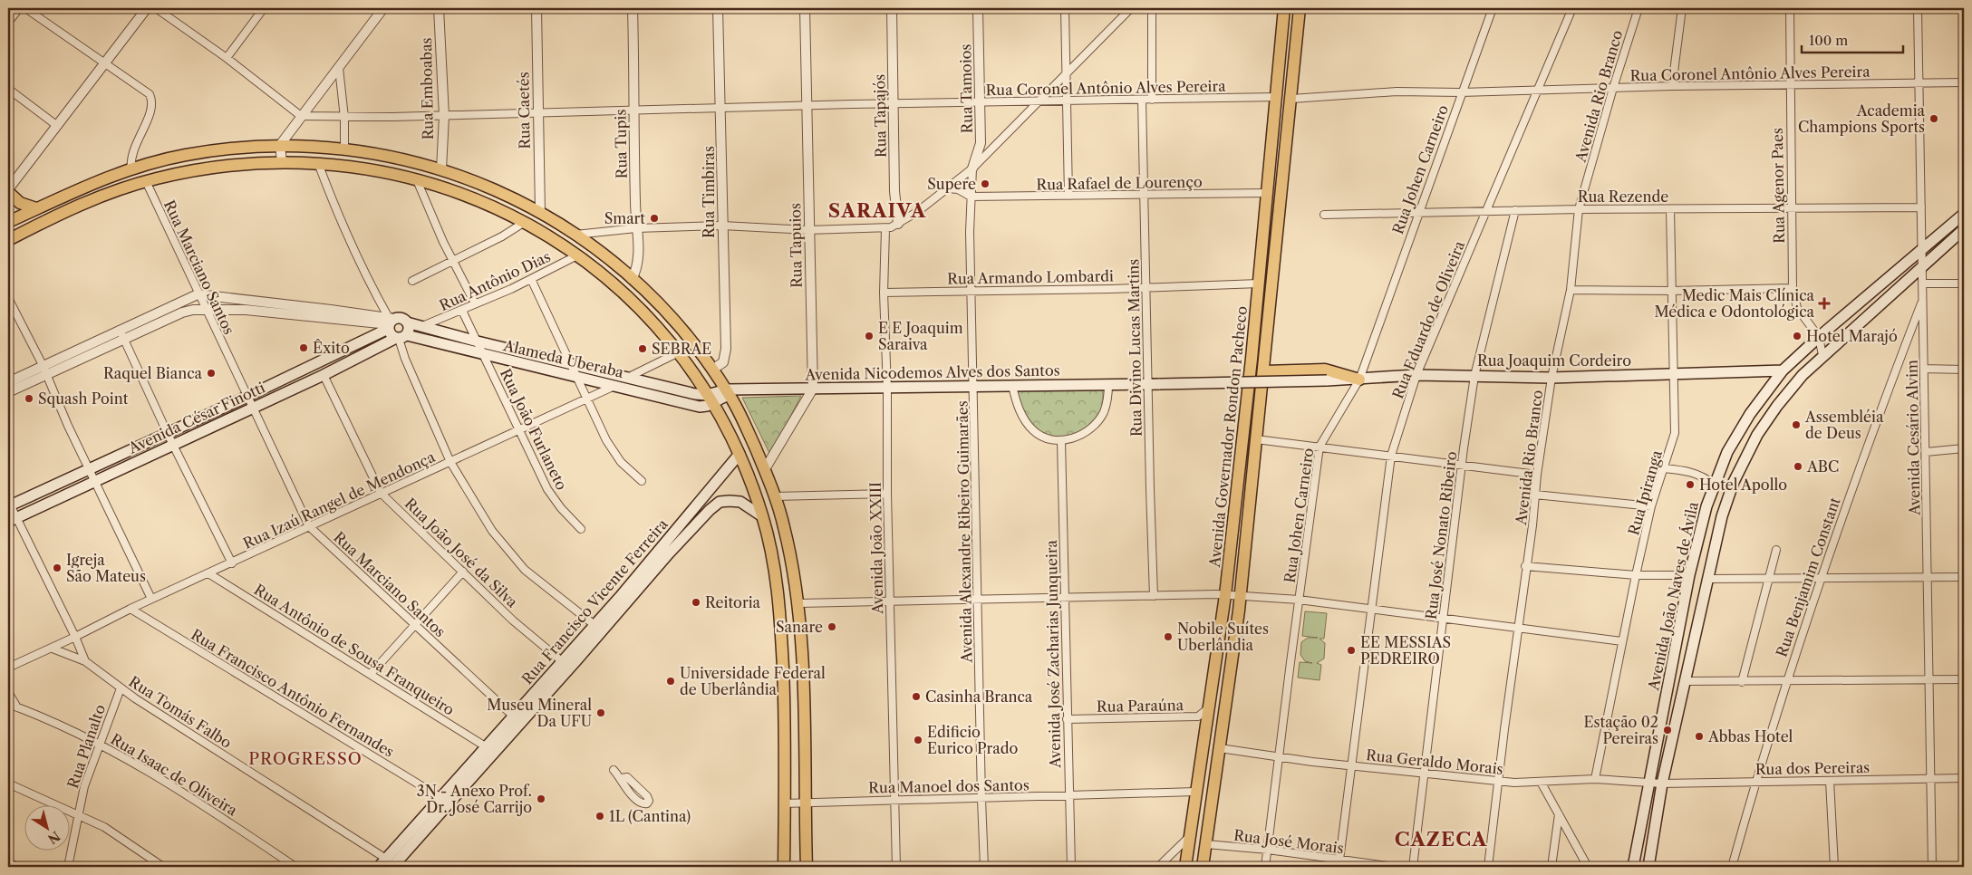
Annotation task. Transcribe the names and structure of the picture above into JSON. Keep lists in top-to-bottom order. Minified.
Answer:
{"streets":{"main road":["Alameda Uberaba","Rua Joaquim Cordeiro","Avenida Nicodemos Alves dos Santos","Avenida César Finotti","Avenida Governador Rondon Pacheco","Avenida João Naves de Ávila","Rua Francisco Vicente Ferreira"],"street":["Rua Coronel Antônio Alves Pereira","Rua Emboabas","Rua Tamoios","Avenida Rio Branco","Rua Caetés","Rua Tapajós","Rua Tupis","Rua Johen Carneiro","Rua Rafael de Lourenço","Rua Agenor Paes","Rua Timbiras","Rua Rezende","Rua Tapuios","Rua Marciano Santos","Rua Armando Lombardi","Rua Antônio Dias","Rua Eduardo de Oliveira","Rua Divino Lucas Martins","Rua João Furlaneto","Avenida Cesário Alvim","Rua Ipiranga","Rua Izaú Rangel de Mendonça","Avenida Alexandre Ribeiro Guimarães","Rua José Nonato Ribeiro","Avenida João XXIII","Rua João José da Silva","Rua Benjamim Constant","Rua Antônio de Sousa Franqueiro","Avenida José Zacharias Junqueira","Rua Francisco Antônio Fernandes","Rua Paraúna","Rua Tomás Falbo","Rua Planalto","Rua Geraldo Morais","Rua dos Pereiras","Rua Isaac de Oliveira","Rua Manoel dos Santos","Rua José Morais"]},"crossings":[["Rua Coronel Antônio Alves Pereira","Rua Emboabas"],["Rua Coronel Antônio Alves Pereira","Rua Tamoios"],["Rua Coronel Antônio Alves Pereira","Avenida Rio Branco"],["Rua Coronel Antônio Alves Pereira","Rua Caetés"],["Rua Coronel Antônio Alves Pereira","Rua Tapajós"],["Rua Coronel Antônio Alves Pereira","Rua Tupis"],["Rua Coronel Antônio Alves Pereira","Rua Johen Carneiro"],["Rua Coronel Antônio Alves Pereira","Rua Agenor Paes"],["Rua Coronel Antônio Alves Pereira","Rua Timbiras"],["Rua Coronel Antônio Alves Pereira","Rua Tapuios"],["Rua Coronel Antônio Alves Pereira","Rua Eduardo de Oliveira"],["Rua Coronel Antônio Alves Pereira","Rua Divino Lucas Martins"],["Rua Coronel Antônio Alves Pereira","Avenida Governador Rondon Pacheco"],["Rua Coronel Antônio Alves Pereira","Avenida Cesário Alvim"],["Rua Tamoios","Avenida Alexandre Ribeiro Guimarães"],["Avenida Rio Branco","Rua Rezende"],["Avenida Rio Branco","Rua Joaquim Cordeiro"],["Avenida Rio Branco","Rua Geraldo Morais"],["Rua Johen Carneiro","Rua Rezende"],["Rua Johen Carneiro","Rua Joaquim Cordeiro"],["Rua Johen Carneiro","Rua Geraldo Morais"],["Rua Johen Carneiro","Rua José Morais"],["Rua Rafael de Lourenço","Rua Divino Lucas Martins"],["Rua Rafael de Lourenço","Avenida Governador Rondon Pacheco"],["Rua Rafael de Lourenço","Avenida Alexandre Ribeiro Guimarães"],["Rua Agenor Paes","Rua Rezende"],["Rua Agenor Paes","Avenida João Naves de Ávila"],["Rua Rezende","Rua Eduardo de Oliveira"],["Rua Rezende","Avenida Cesário Alvim"],["Rua Rezende","Rua Ipiranga"],["Rua Rezende","Rua José Nonato Ribeiro"],["Rua Tapuios","Avenida Nicodemos Alves dos Santos"],["Rua Marciano Santos","Alameda Uberaba"],["Rua Marciano Santos","Avenida César Finotti"],["Rua Marciano Santos","Rua Izaú Rangel de Mendonça"],["Rua Marciano Santos","Rua Francisco Vicente Ferreira"],["Rua Armando Lombardi","Rua Divino Lucas Martins"],["Rua Armando Lombardi","Avenida Governador Rondon Pacheco"],["Rua Armando Lombardi","Avenida Alexandre Ribeiro Guimarães"],["Rua Armando Lombardi","Avenida João XXIII"],["Rua Antônio Dias","Alameda Uberaba"],["Rua Antônio Dias","Rua João Furlaneto"],["Rua Eduardo de Oliveira","Rua Joaquim Cordeiro"],["Rua Eduardo de Oliveira","Rua Geraldo Morais"],["Rua Eduardo de Oliveira","Rua José Morais"],["Rua Divino Lucas Martins","Avenida Nicodemos Alves dos Santos"],["Alameda Uberaba","Avenida César Finotti"],["Alameda Uberaba","Rua João Furlaneto"],["Alameda Uberaba","Rua Izaú Rangel de Mendonça"],["Rua Joaquim Cordeiro","Avenida Nicodemos Alves dos Santos"],["Rua Joaquim Cordeiro","Rua Ipiranga"],["Rua Joaquim Cordeiro","Rua José Nonato Ribeiro"],["Rua Joaquim Cordeiro","Avenida João Naves de Ávila"],["Avenida Nicodemos Alves dos Santos","Avenida Alexandre Ribeiro Guimarães"],["Avenida Nicodemos Alves dos Santos","Avenida João XXIII"],["Avenida César Finotti","Rua João José da Silva"],["Rua João Furlaneto","Rua Izaú Rangel de Mendonça"],["Avenida Governador Rondon Pacheco","Rua Paraúna"],["Avenida Governador Rondon Pacheco","Rua Geraldo Morais"],["Avenida Governador Rondon Pacheco","Rua Manoel dos Santos"],["Avenida Governador Rondon Pacheco","Rua José Morais"],["Avenida Cesário Alvim","Rua Benjamim Constant"],["Avenida Cesário Alvim","Avenida João Naves de Ávila"],["Avenida Cesário Alvim","Rua dos Pereiras"],["Rua Ipiranga","Rua Geraldo Morais"],["Rua Izaú Rangel de Mendonça","Rua João José da Silva"],["Rua Izaú Rangel de Mendonça","Rua Antônio de Sousa Franqueiro"],["Rua Izaú Rangel de Mendonça","Rua Francisco Antônio Fernandes"],["Rua Izaú Rangel de Mendonça","Rua Tomás Falbo"],["Avenida Alexandre Ribeiro Guimarães","Rua Manoel dos Santos"],["Rua José Nonato Ribeiro","Rua Geraldo Morais"],["Avenida João XXIII","Rua Manoel dos Santos"],["Rua João José da Silva","Rua Francisco Vicente Ferreira"],["Rua Benjamim Constant","Rua dos Pereiras"],["Avenida João Naves de Ávila","Rua Geraldo Morais"],["Avenida João Naves de Ávila","Rua dos Pereiras"],["Rua Francisco Vicente Ferreira","Rua Antônio de Sousa Franqueiro"],["Rua Francisco Vicente Ferreira","Rua Francisco Antônio Fernandes"],["Rua Francisco Vicente Ferreira","Rua Tomás Falbo"],["Avenida José Zacharias Junqueira","Rua Paraúna"],["Avenida José Zacharias Junqueira","Rua Manoel dos Santos"],["Rua Tomás Falbo","Rua Planalto"],["Rua Planalto","Rua Isaac de Oliveira"],["Rua Geraldo Morais","Rua dos Pereiras"]],"districts":["SARAIVA","PROGRESSO","CAZECA"],"places":{"other":["Academia Champions Sports","Supere","Smart","E E Joaquim Saraiva","Hotel Marajó","Êxito","SEBRAE","Raquel Bianca","Squash Point","Assembléia de Deus","ABC","Hotel Apollo","Igreja São Mateus","Reitoria","Sanare","Nobile Suítes Uberlândia","EE MESSIAS PEDREIRO","Universidade Federal de Uberlândia","Casinha Branca","Museu Mineral Da UFU","Estação 02 Pereiras","Abbas Hotel","Edificio Eurico Prado","3N - Anexo Prof. Dr. José Carrijo","1L (Cantina)"],"health":["Medic Mais Clínica Médica e Odontológica"]},"scale_bar":"100 m","north":"bottom right"}
